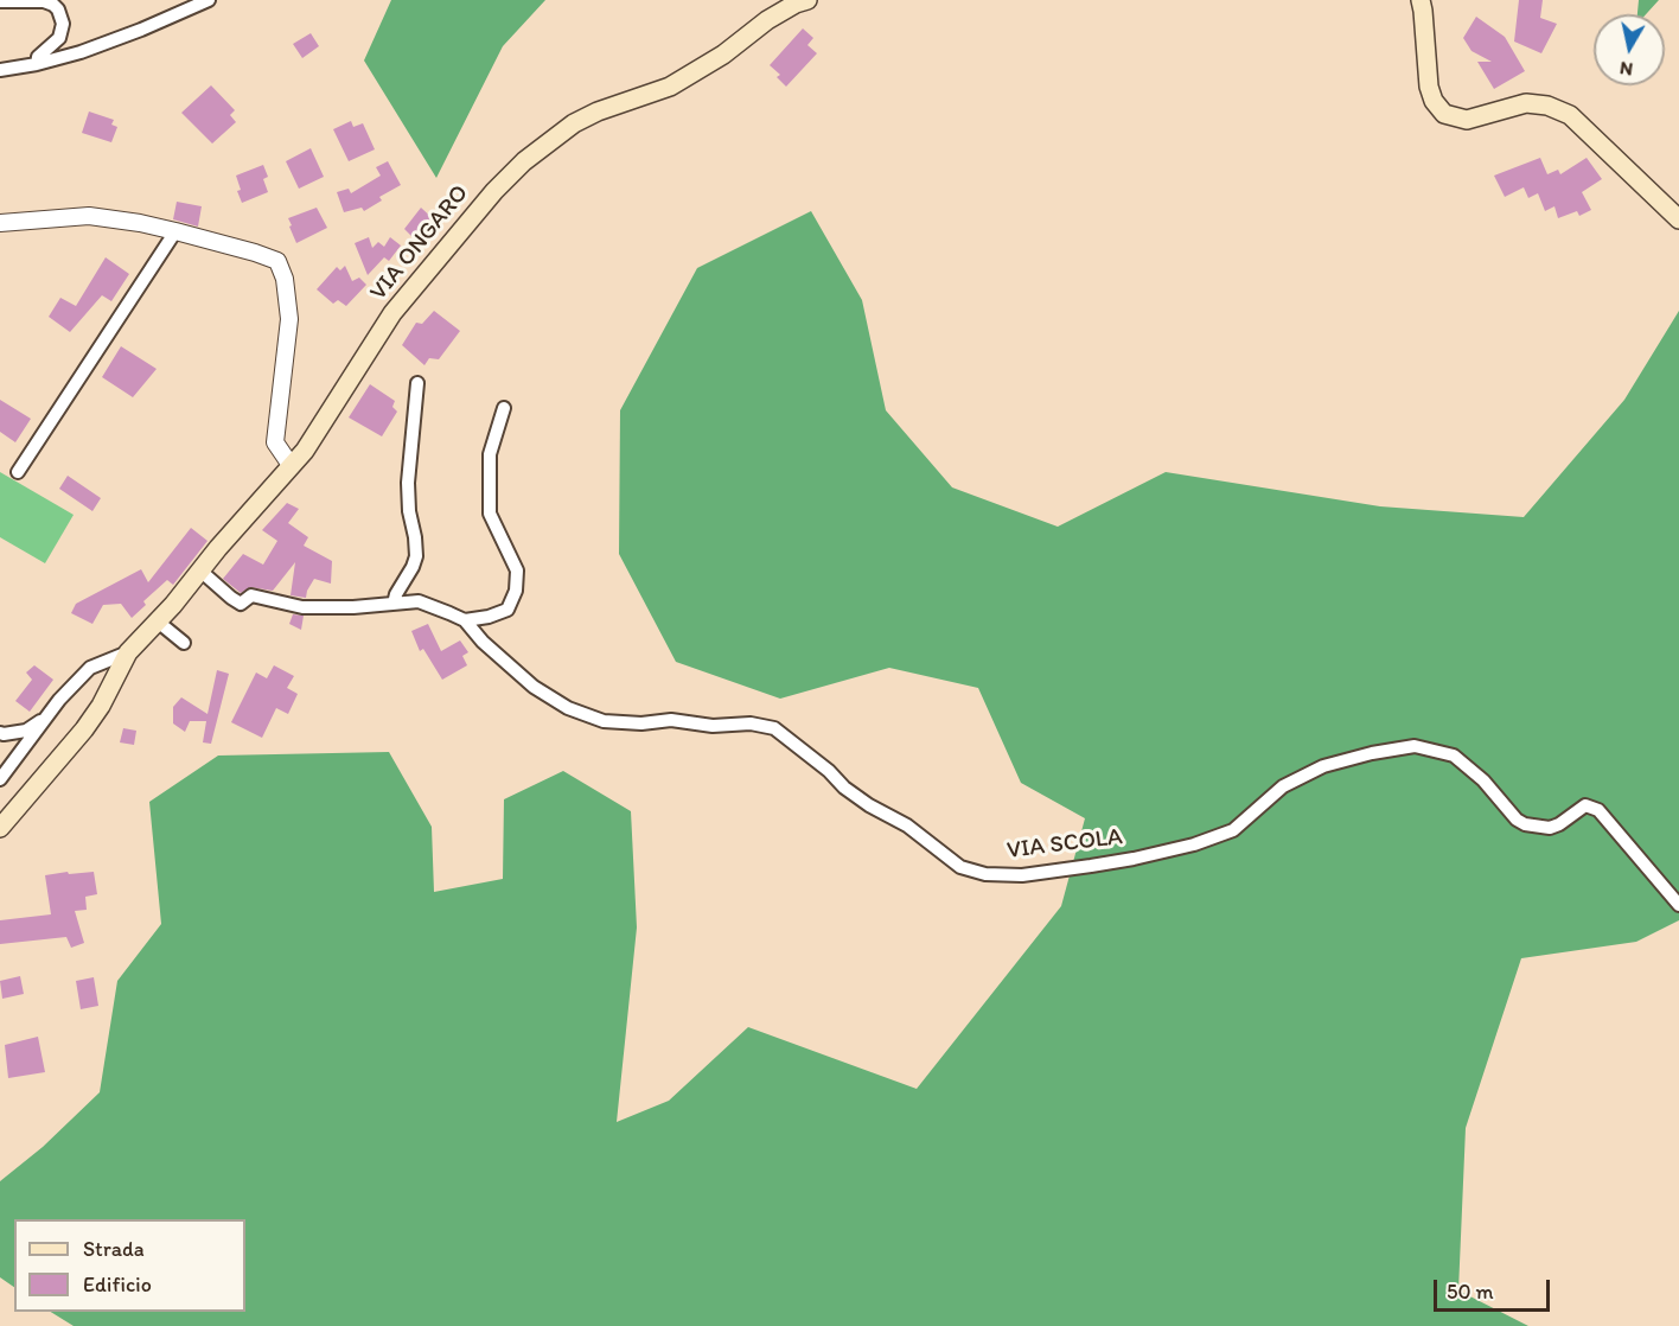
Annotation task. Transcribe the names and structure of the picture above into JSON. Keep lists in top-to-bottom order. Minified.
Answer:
{"streets":{"main road":["VIA ONGARO"],"street":["VIA SCOLA"]},"crossings":[["VIA ONGARO","VIA SCOLA"]],"legend":["Strada","Edificio"],"scale_bar":"50 m","north":"bottom"}
